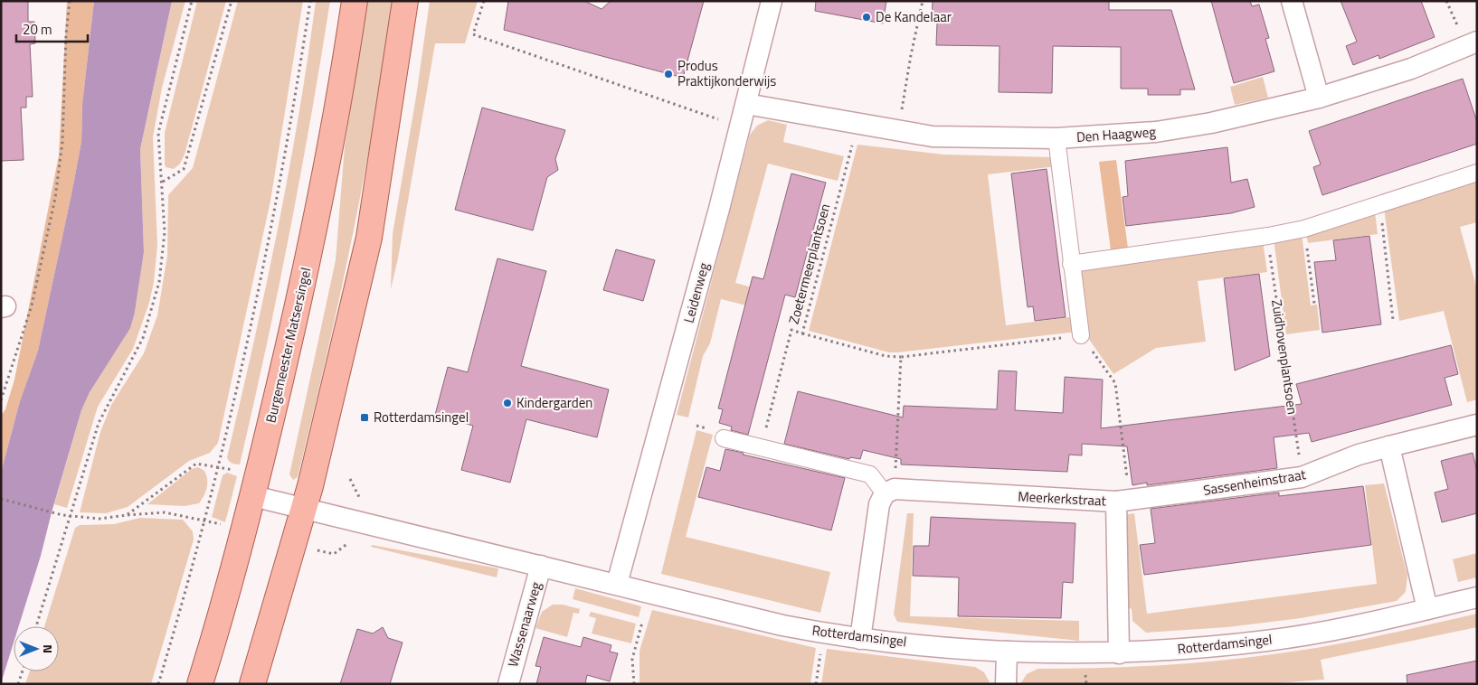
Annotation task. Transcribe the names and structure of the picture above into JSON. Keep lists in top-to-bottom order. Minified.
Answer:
{"streets":{"main road":["Burgemeester Matsersingel"],"street":["Den Haagweg","Leidenweg","Sassenheimstraat","Meerkerkstraat","Wassenaarweg","Rotterdamsingel"],"path":["Zoetermeerplantsoen","Zuidhovenplantsoen"]},"crossings":[["Den Haagweg","Zoetermeerplantsoen"],["Den Haagweg","Leidenweg"],["Leidenweg","Rotterdamsingel"],["Burgemeester Matsersingel","Rotterdamsingel"],["Zuidhovenplantsoen","Sassenheimstraat"],["Sassenheimstraat","Meerkerkstraat"],["Meerkerkstraat","Rotterdamsingel"],["Wassenaarweg","Rotterdamsingel"]],"places":{"other":["De Kandelaar","Produs Praktijkonderwijs","Kindergarden"],"transit":["Rotterdamsingel"]},"scale_bar":"20 m","north":"right"}
